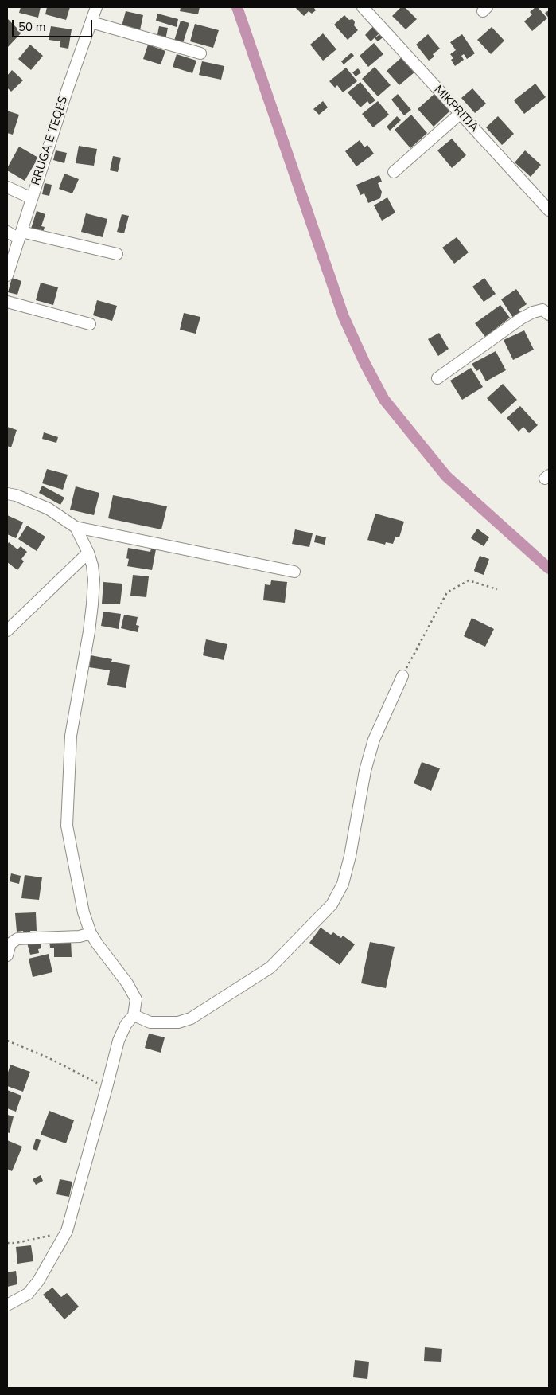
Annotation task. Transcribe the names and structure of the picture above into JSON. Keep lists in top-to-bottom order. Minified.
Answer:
{"streets":{"street":["MIKPRITJA","RRUGA E TEQES"]},"scale_bar":"50 m"}
